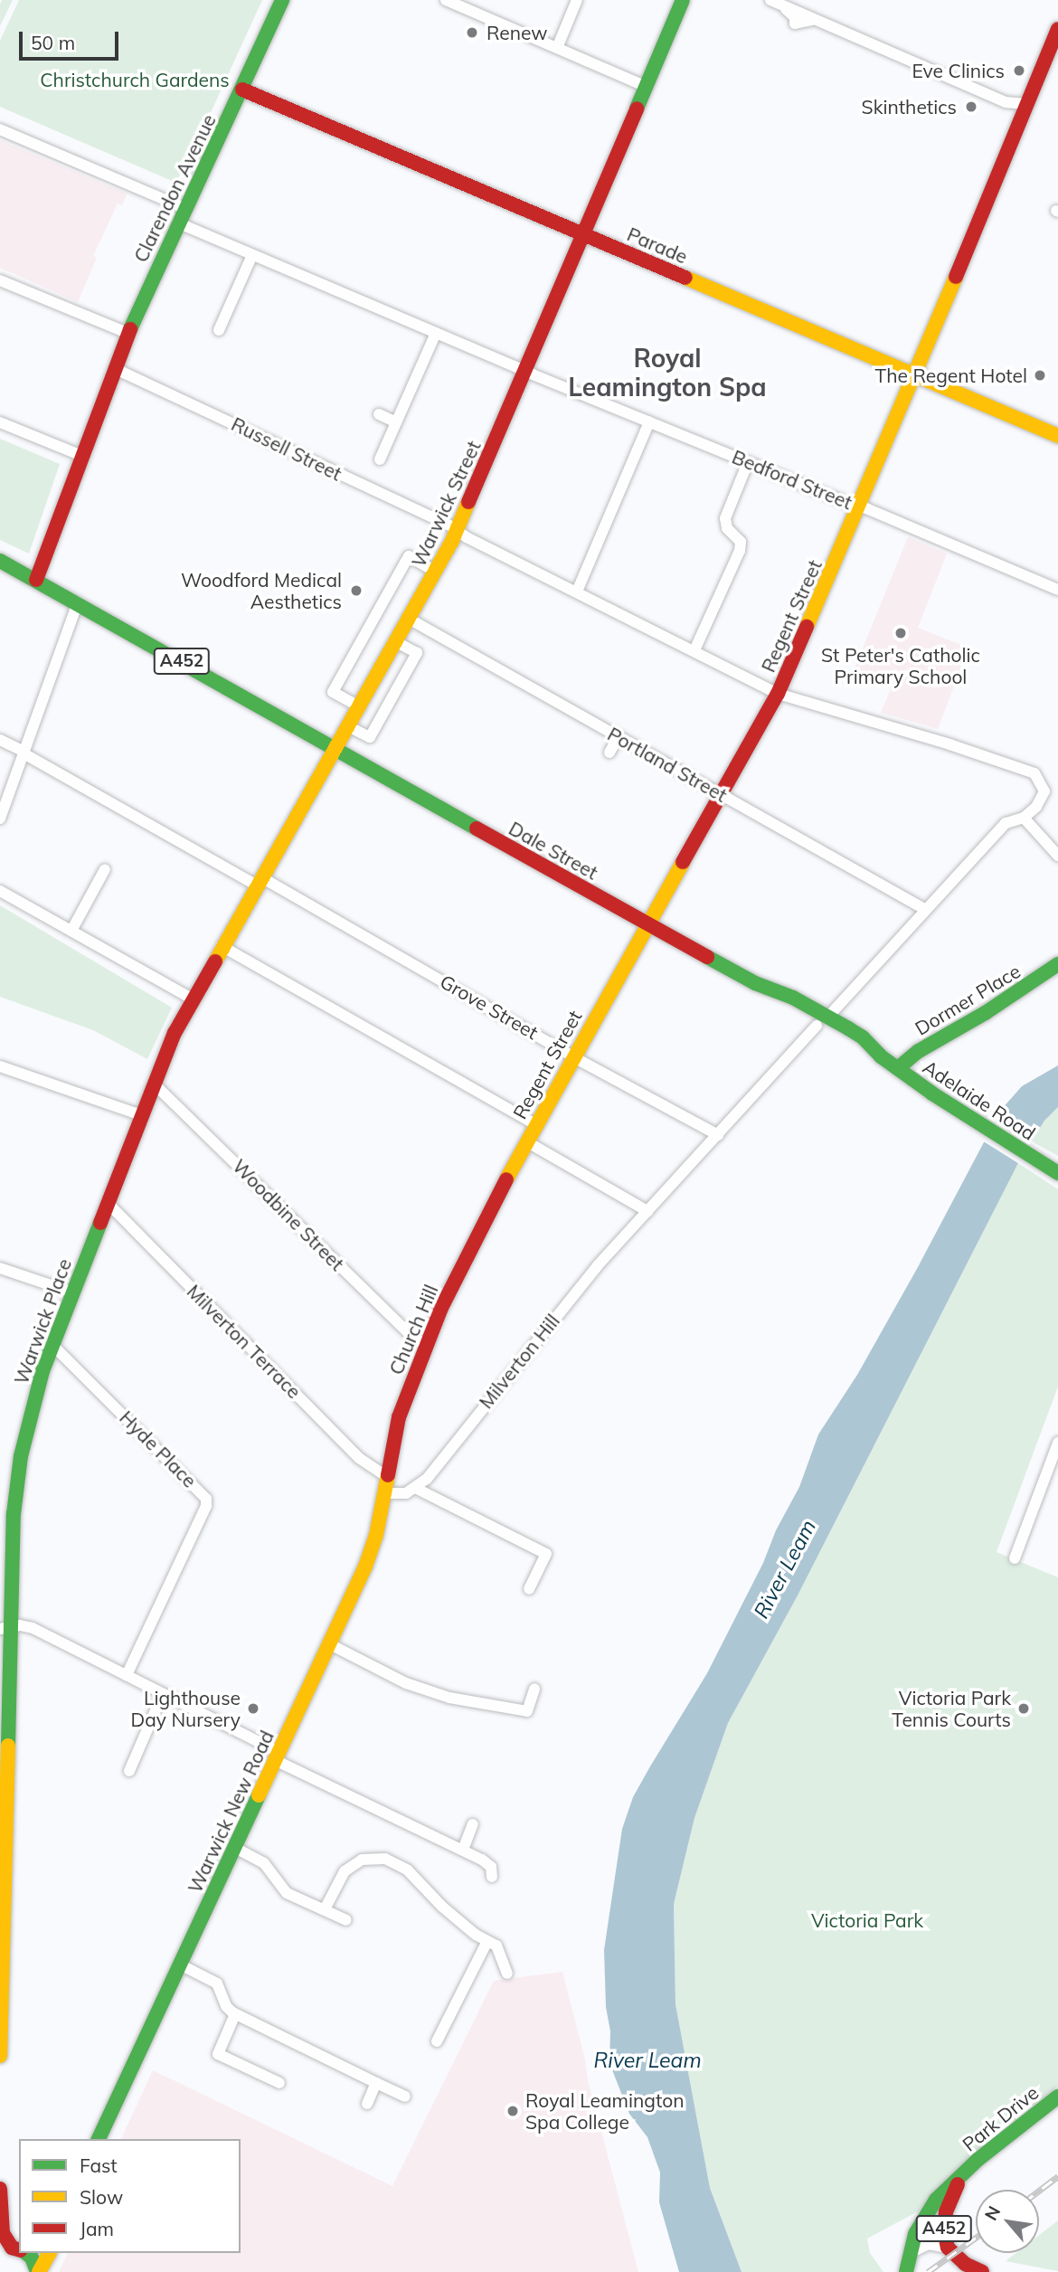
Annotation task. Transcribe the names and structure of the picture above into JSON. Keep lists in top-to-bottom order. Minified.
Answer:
{"streets":{"main road":["Clarendon Avenue","Parade","Warwick Street","Regent Street","A452","Dale Street","Dormer Place","Adelaide Road","Warwick Place","Church Hill","Warwick New Road","Park Drive"],"street":["Russell Street","Bedford Street","Portland Street","Grove Street","Woodbine Street","Milverton Terrace","Milverton Hill","Hyde Place"]},"crossings":[["Clarendon Avenue","Parade"],["Clarendon Avenue","Russell Street"],["Clarendon Avenue","Bedford Street"],["Clarendon Avenue","A452"],["Parade","Warwick Street"],["Parade","Regent Street"],["Russell Street","Warwick Street"],["Russell Street","Regent Street"],["Russell Street","Milverton Hill"],["Bedford Street","Warwick Street"],["Bedford Street","Regent Street"],["Warwick Street","A452"],["Warwick Street","Portland Street"],["Warwick Street","Dale Street"],["Warwick Street","Grove Street"],["Warwick Street","Warwick Place"],["Regent Street","Portland Street"],["Regent Street","Dale Street"],["Regent Street","Grove Street"],["Regent Street","Church Hill"],["A452","Dale Street"],["A452","Park Drive"],["Portland Street","Milverton Hill"],["Dale Street","Adelaide Road"],["Dale Street","Milverton Hill"],["Dormer Place","Adelaide Road"],["Grove Street","Milverton Hill"],["Adelaide Road","Milverton Hill"],["Woodbine Street","Warwick Place"],["Woodbine Street","Church Hill"],["Warwick Place","Milverton Terrace"],["Warwick Place","Hyde Place"],["Church Hill","Milverton Terrace"],["Church Hill","Warwick New Road"]],"districts":["Royal Leamington Spa"],"water":["River Leam"],"parks":["Christchurch Gardens","Victoria Park"],"places":["Renew","Eve Clinics","Skinthetics","The Regent Hotel","Woodford Medical Aesthetics","St Peter's Catholic Primary School","Lighthouse Day Nursery","Victoria Park Tennis Courts","Royal Leamington Spa College"],"legend":["Fast","Slow","Jam"],"scale_bar":"50 m","north":"top left"}
